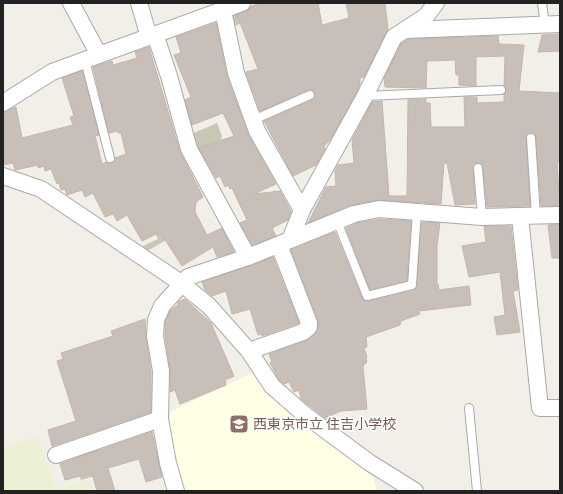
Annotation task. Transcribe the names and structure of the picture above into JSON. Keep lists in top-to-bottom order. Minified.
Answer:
{"places":{"school or university":["西東京市立 住吉小学校"]}}
